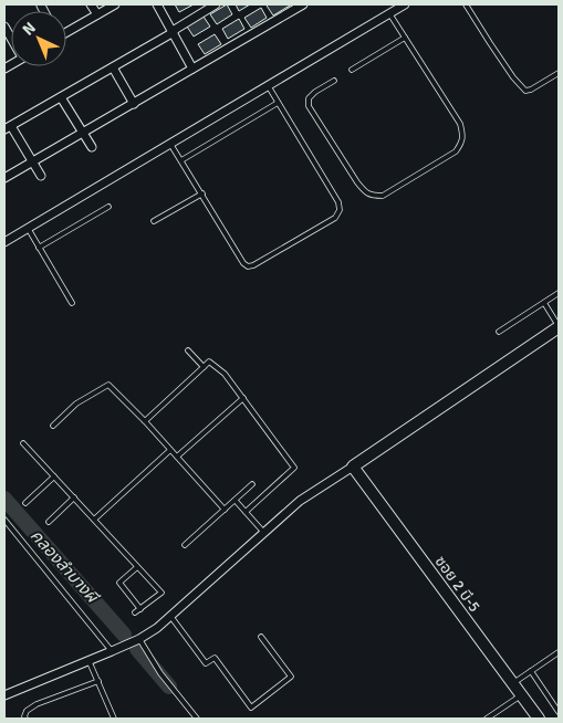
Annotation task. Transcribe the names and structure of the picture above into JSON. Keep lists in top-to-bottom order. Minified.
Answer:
{"streets":{"street":["ซอย 2 บี-5"]},"water":["คลองลำบางผี"],"north":"top left"}
